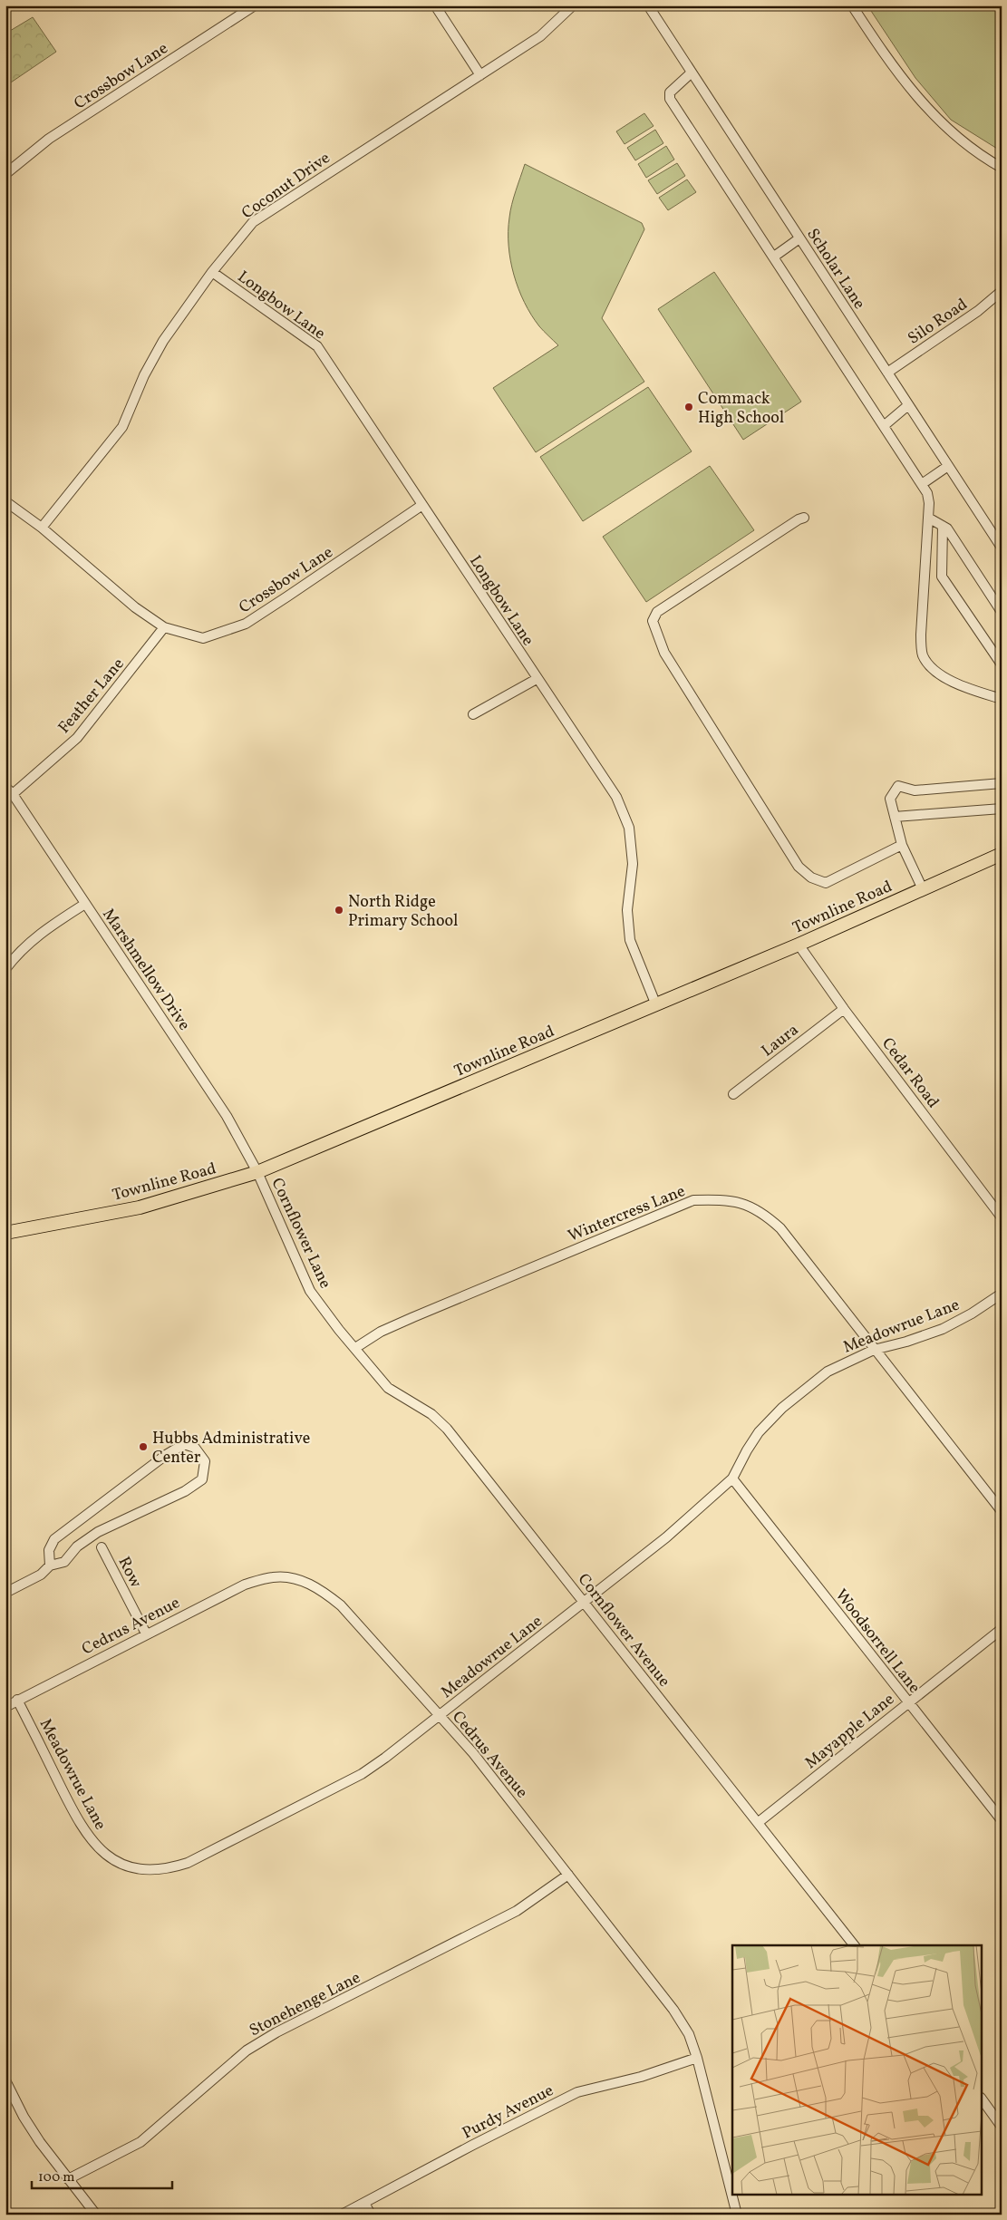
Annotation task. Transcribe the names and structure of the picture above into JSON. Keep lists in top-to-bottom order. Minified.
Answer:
{"streets":{"main road":["Townline Road"],"street":["Crossbow Lane","Coconut Drive","Scholar Lane","Longbow Lane","Silo Road","Feather Lane","Marshmellow Drive","Laura","Cedar Road","Wintercress Lane","Cornflower Lane","Meadowrue Lane","Row","Cedrus Avenue","Cornflower Avenue","Woodsorrell Lane","Mayapple Lane","Stonehenge Lane","Purdy Avenue"]},"crossings":[["Crossbow Lane","Coconut Drive"],["Crossbow Lane","Longbow Lane"],["Crossbow Lane","Feather Lane"],["Coconut Drive","Longbow Lane"],["Scholar Lane","Silo Road"],["Longbow Lane","Townline Road"],["Feather Lane","Marshmellow Drive"],["Townline Road","Marshmellow Drive"],["Townline Road","Cedar Road"],["Townline Road","Cornflower Lane"],["Marshmellow Drive","Cornflower Lane"],["Laura","Cedar Road"],["Wintercress Lane","Cornflower Lane"],["Wintercress Lane","Meadowrue Lane"],["Wintercress Lane","Cornflower Avenue"],["Cornflower Lane","Cornflower Avenue"],["Meadowrue Lane","Cedrus Avenue"],["Meadowrue Lane","Cornflower Avenue"],["Meadowrue Lane","Woodsorrell Lane"],["Row","Cedrus Avenue"],["Cedrus Avenue","Stonehenge Lane"],["Cedrus Avenue","Purdy Avenue"],["Cornflower Avenue","Mayapple Lane"],["Woodsorrell Lane","Mayapple Lane"]],"places":["Commack High School","North Ridge Primary School","Hubbs Administrative Center"],"scale_bar":"100 m"}
